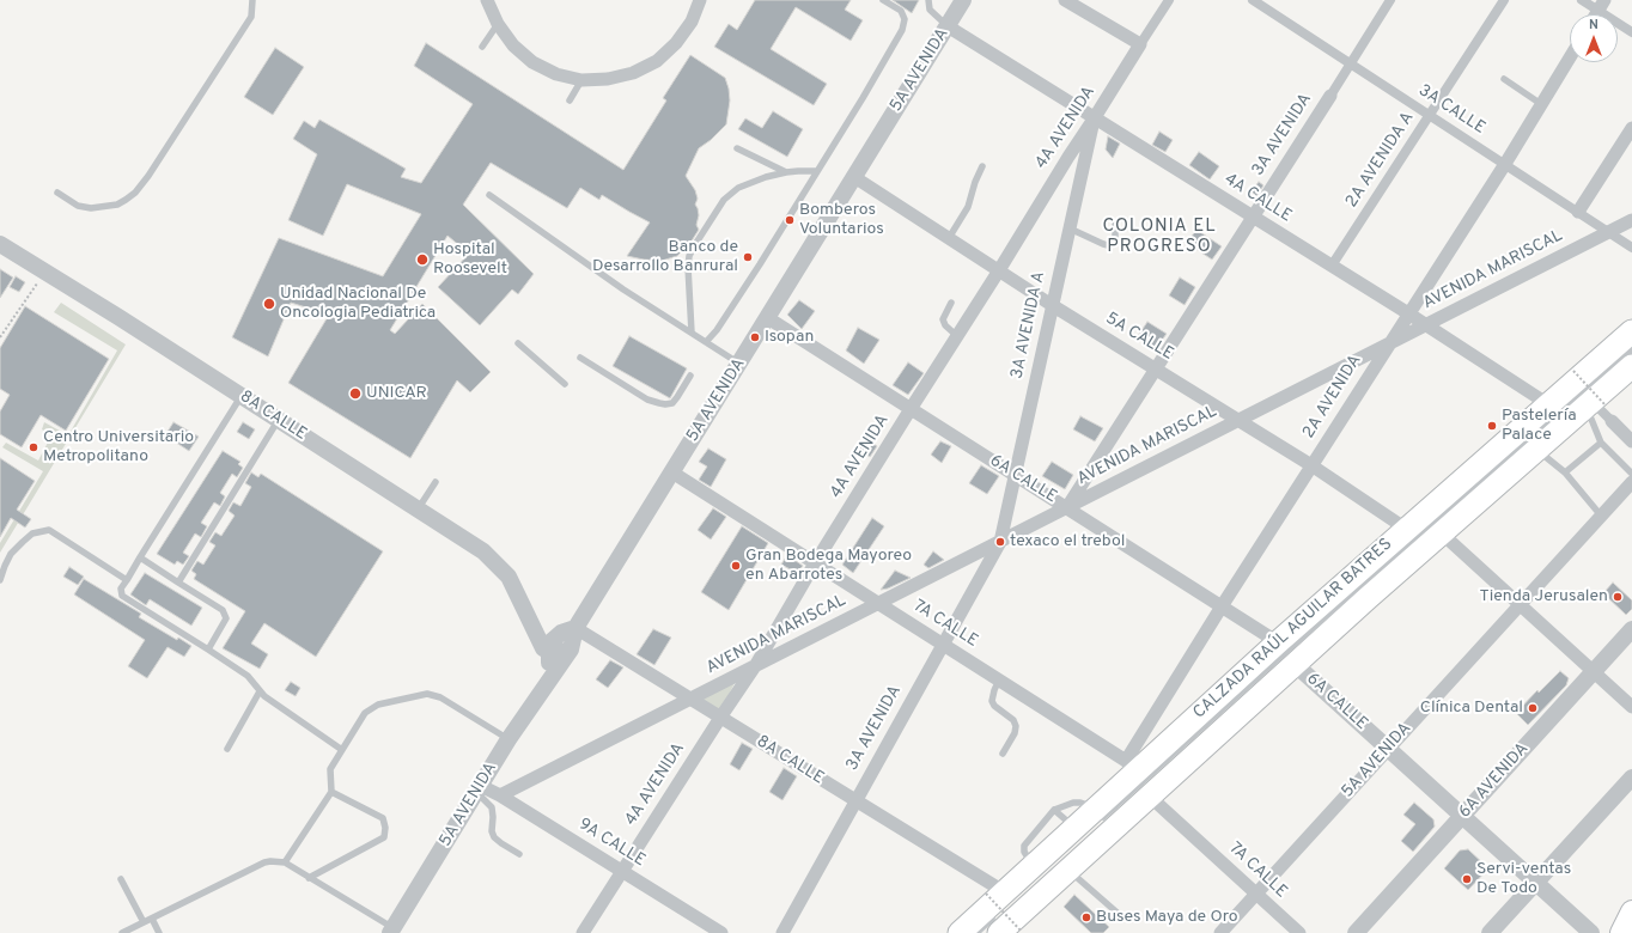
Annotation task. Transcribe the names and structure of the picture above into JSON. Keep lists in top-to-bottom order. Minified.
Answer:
{"streets":{"highway":["CALZADA RAÚL AGUILAR BATRES"],"street":["5A AVENIDA","3A CALLE","4A AVENIDA","3A AVENIDA","2A AVENIDA A","4A CALLE","AVENIDA MARISCAL","3A AVENIDA A","5A CALLE","2A AVENIDA","8A CALLE","6A CALLE","7A CALLE","6A AVENIDA","9A CALLE"]},"crossings":[["5A AVENIDA","4A CALLE"],["5A AVENIDA","5A CALLE"],["5A AVENIDA","8A CALLE"],["5A AVENIDA","6A CALLE"],["5A AVENIDA","7A CALLE"],["5A AVENIDA","9A CALLE"],["3A CALLE","3A AVENIDA"],["3A CALLE","2A AVENIDA A"],["3A CALLE","AVENIDA MARISCAL"],["3A CALLE","2A AVENIDA"],["4A AVENIDA","4A CALLE"],["4A AVENIDA","AVENIDA MARISCAL"],["4A AVENIDA","3A AVENIDA A"],["4A AVENIDA","5A CALLE"],["4A AVENIDA","8A CALLE"],["4A AVENIDA","6A CALLE"],["4A AVENIDA","7A CALLE"],["4A AVENIDA","9A CALLE"],["3A AVENIDA","4A CALLE"],["3A AVENIDA","AVENIDA MARISCAL"],["3A AVENIDA","3A AVENIDA A"],["3A AVENIDA","5A CALLE"],["3A AVENIDA","8A CALLE"],["3A AVENIDA","6A CALLE"],["3A AVENIDA","7A CALLE"],["2A AVENIDA A","4A CALLE"],["4A CALLE","AVENIDA MARISCAL"],["4A CALLE","3A AVENIDA A"],["4A CALLE","2A AVENIDA"],["4A CALLE","CALZADA RAÚL AGUILAR BATRES"],["AVENIDA MARISCAL","3A AVENIDA A"],["AVENIDA MARISCAL","5A CALLE"],["AVENIDA MARISCAL","2A AVENIDA"],["AVENIDA MARISCAL","8A CALLE"],["AVENIDA MARISCAL","6A CALLE"],["AVENIDA MARISCAL","7A CALLE"],["AVENIDA MARISCAL","9A CALLE"],["3A AVENIDA A","5A CALLE"],["3A AVENIDA A","6A CALLE"],["5A CALLE","2A AVENIDA"],["5A CALLE","CALZADA RAÚL AGUILAR BATRES"],["2A AVENIDA","6A CALLE"],["2A AVENIDA","7A CALLE"],["2A AVENIDA","CALZADA RAÚL AGUILAR BATRES"],["8A CALLE","CALZADA RAÚL AGUILAR BATRES"],["6A CALLE","CALZADA RAÚL AGUILAR BATRES"],["6A CALLE","6A AVENIDA"],["7A CALLE","CALZADA RAÚL AGUILAR BATRES"]],"districts":["COLONIA EL PROGRESO"],"places":["Bomberos Voluntarios","Banco de Desarrollo Banrural","Hospital Roosevelt","Unidad Nacional De Oncologia Pediatrica","Isopan","UNICAR","Pastelería Palace","Centro Universitario Metropolitano","texaco el trebol","Gran Bodega Mayoreo en Abarrotes","Tienda Jerusalen","Clínica Dental","Servi-ventas De Todo","Buses Maya de Oro"],"north":"top"}
